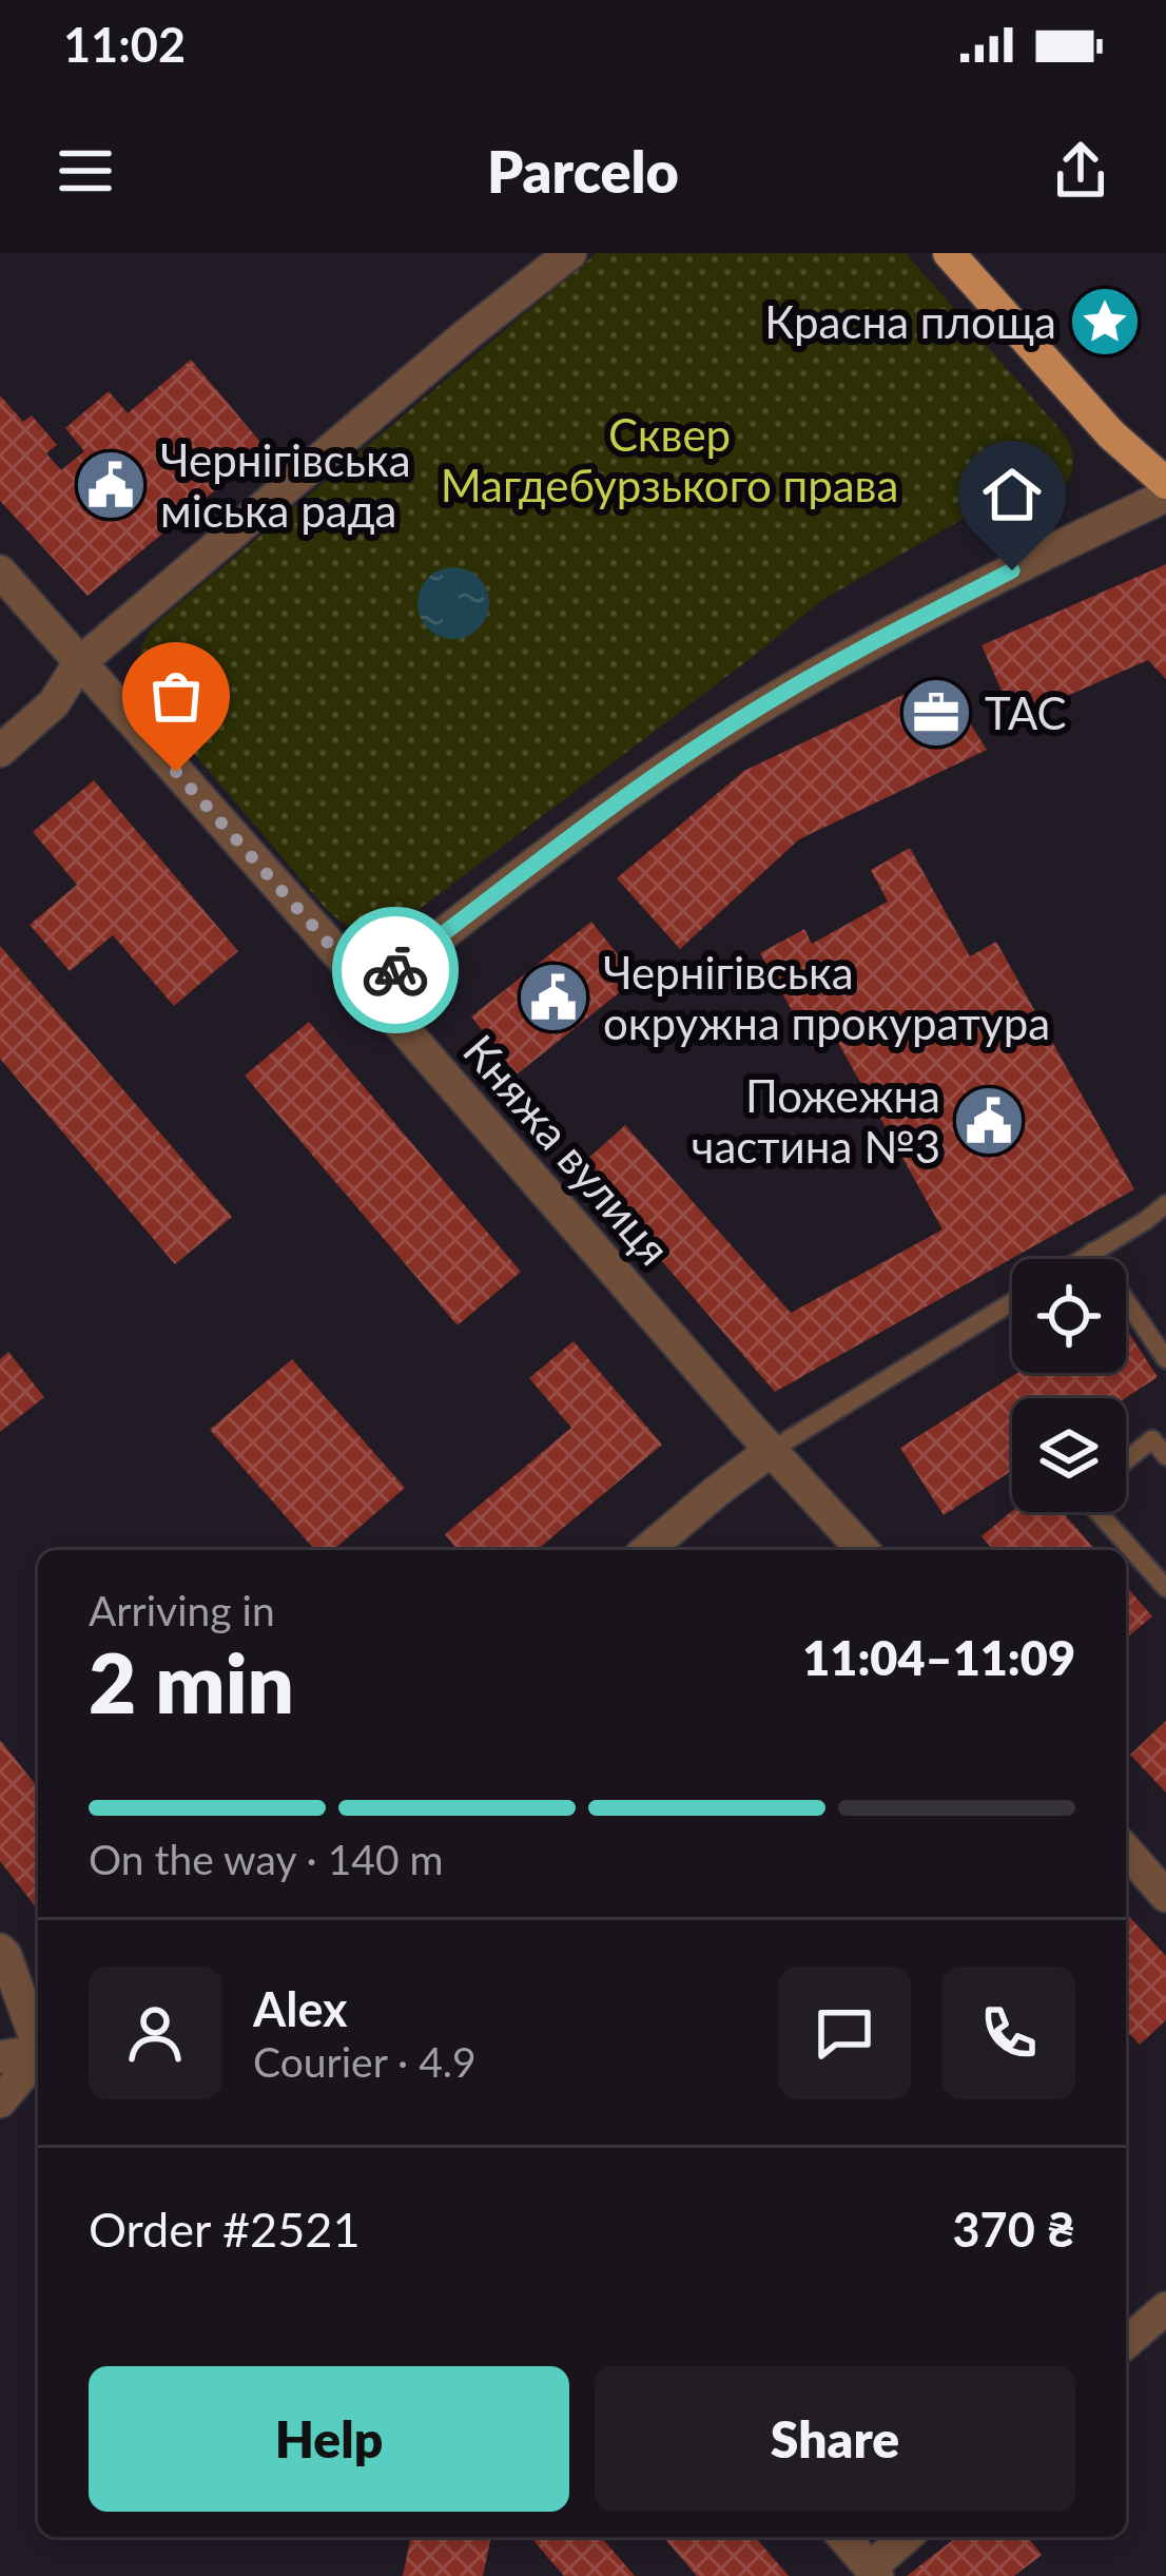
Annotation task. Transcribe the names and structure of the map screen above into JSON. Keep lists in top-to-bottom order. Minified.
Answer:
{"streets":{"street":["Княжа вулиця"]},"parks":["Сквер Магдебурзького права"],"places":{"place":["Красна площа"],"public building":["Чернігівська міська рада","Чернігівська окружна прокуратура","Пожежна частина №3"],"office":["ТАС"]},"page":{"status":"11:02","header":"Parcelo","heading":["2 min","Arriving in","11:04–11:09"],"panel":["Alex","Courier · 4.9","Order #2521","370 ₴"],"bar":"On the way · 140 m","buttons":["Help","Share"]}}
